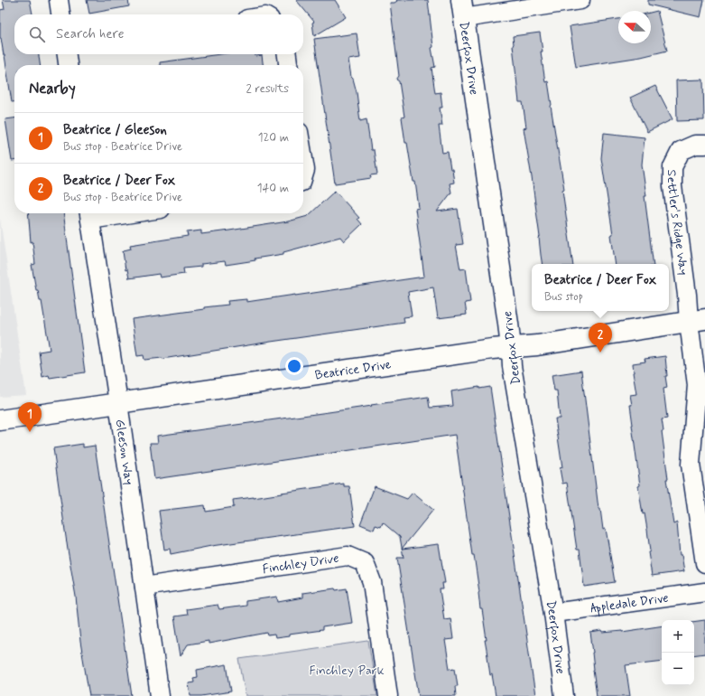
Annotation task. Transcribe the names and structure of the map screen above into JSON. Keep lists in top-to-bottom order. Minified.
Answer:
{"streets":{"street":["Deerfox Drive","Settler's Ridge Way","Beatrice Drive","Gleeson Way","Finchley Drive","Appledale Drive"]},"crossings":[["Deerfox Drive","Beatrice Drive"],["Deerfox Drive","Appledale Drive"],["Settler's Ridge Way","Beatrice Drive"],["Beatrice Drive","Gleeson Way"],["Gleeson Way","Finchley Drive"]],"parks":["Finchley Park"],"north":"left","page":{"search":"Search here","heading":["Nearby","2 results"],"list":[{"mark":"1","name":"Beatrice / Gleeson","note":"Bus stop · Beatrice Drive","value":"120 m"},{"mark":"2","name":"Beatrice / Deer Fox","note":"Bus stop · Beatrice Drive","value":"140 m"}],"popup":["Beatrice / Deer Fox","Bus stop"],"pins":["2","1"],"map_buttons":["+","−"]}}
